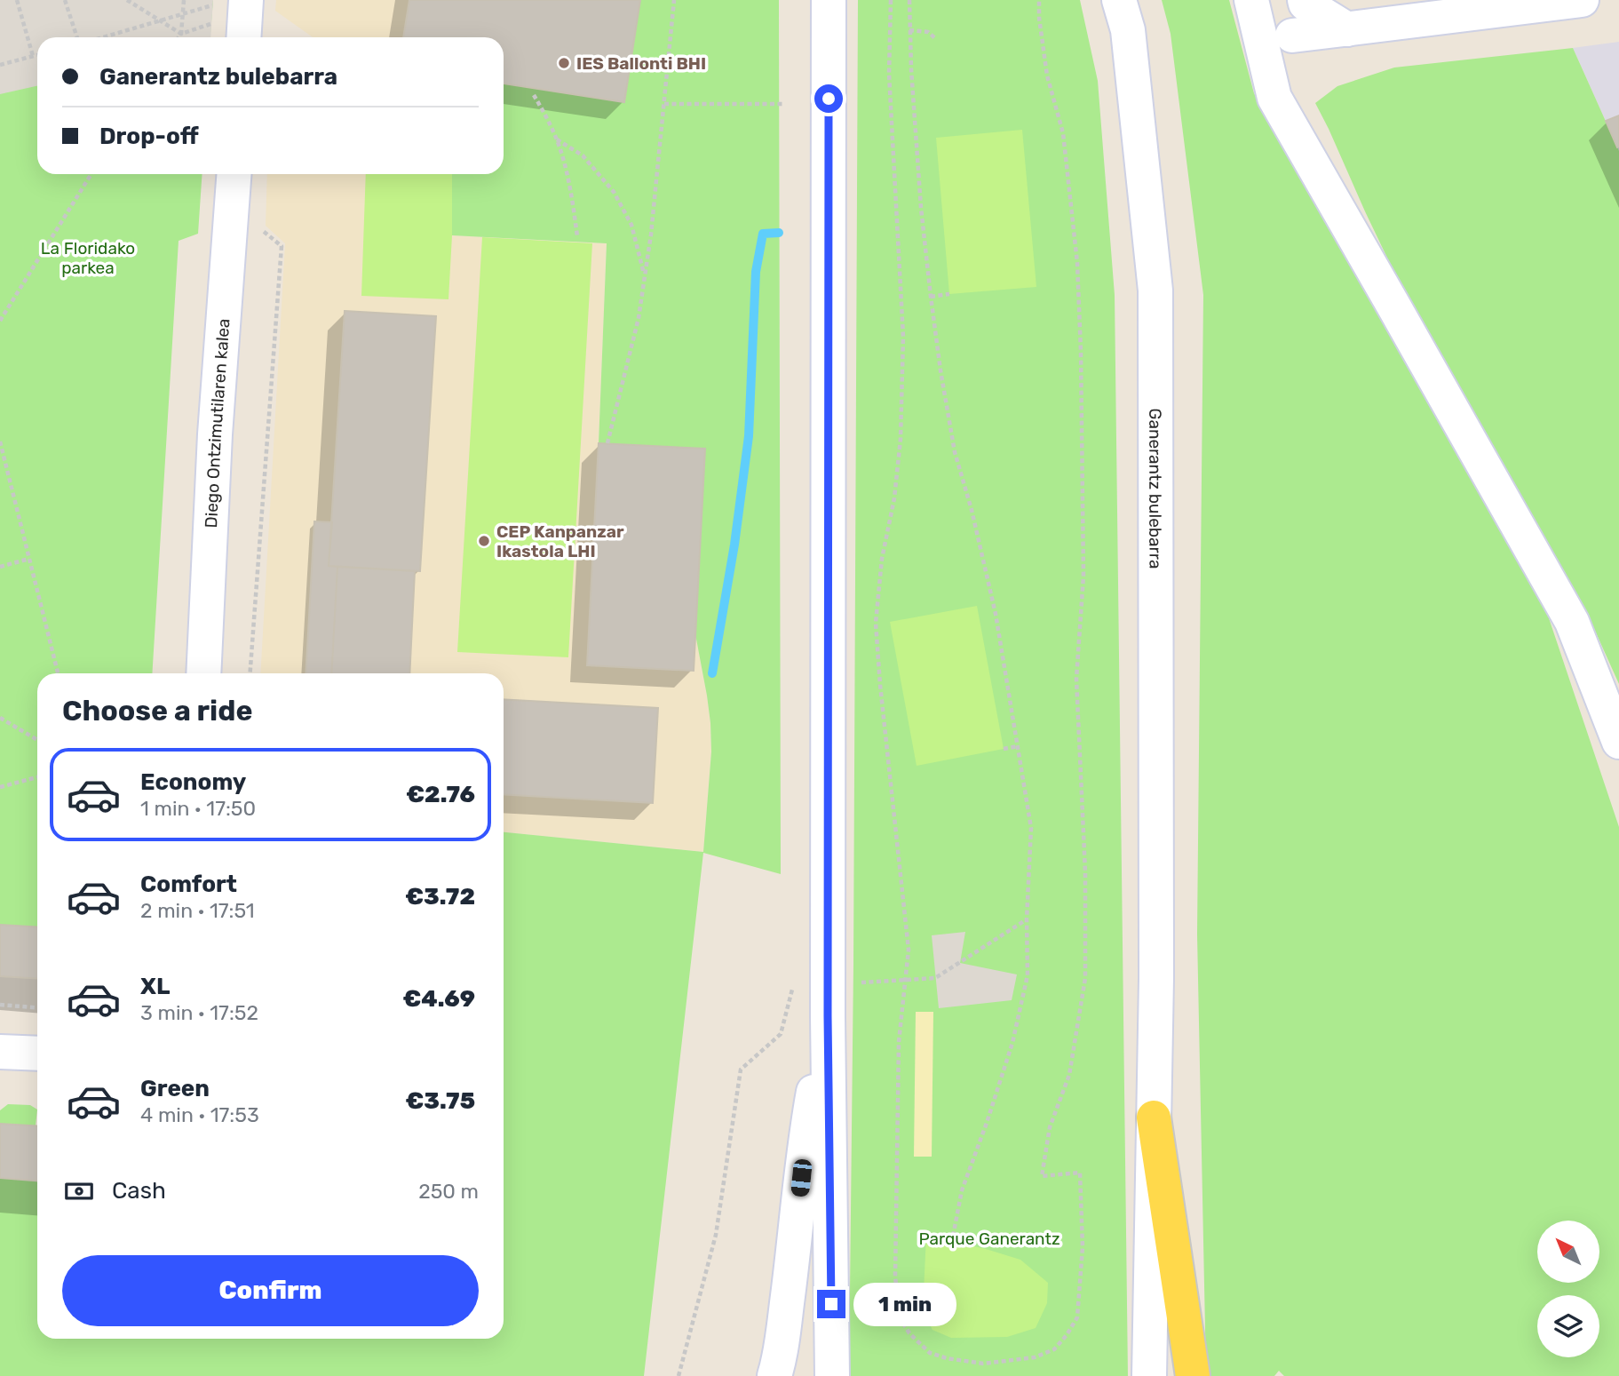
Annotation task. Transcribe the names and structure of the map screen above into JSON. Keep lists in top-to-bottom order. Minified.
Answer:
{"streets":{"street":["Diego Ontzimutilaren kalea","Ganerantz bulebarra"]},"parks":["La Floridako parkea","Parque Ganerantz"],"places":["IES Ballonti BHI","CEP Kanpanzar Ikastola LHI"],"north":"top left","page":{"banner":["Ganerantz bulebarra","Drop-off"],"heading":"Choose a ride","list":[{"name":"Economy","note":"1 min · 17:50","value":"€2.76"},{"name":"Comfort","note":"2 min · 17:51","value":"€3.72"},{"name":"XL","note":"3 min · 17:52","value":"€4.69"},{"name":"Green","note":"4 min · 17:53","value":"€3.75"}],"pay":["Cash","250 m"],"buttons":"Confirm","bubble":"1 min"}}
